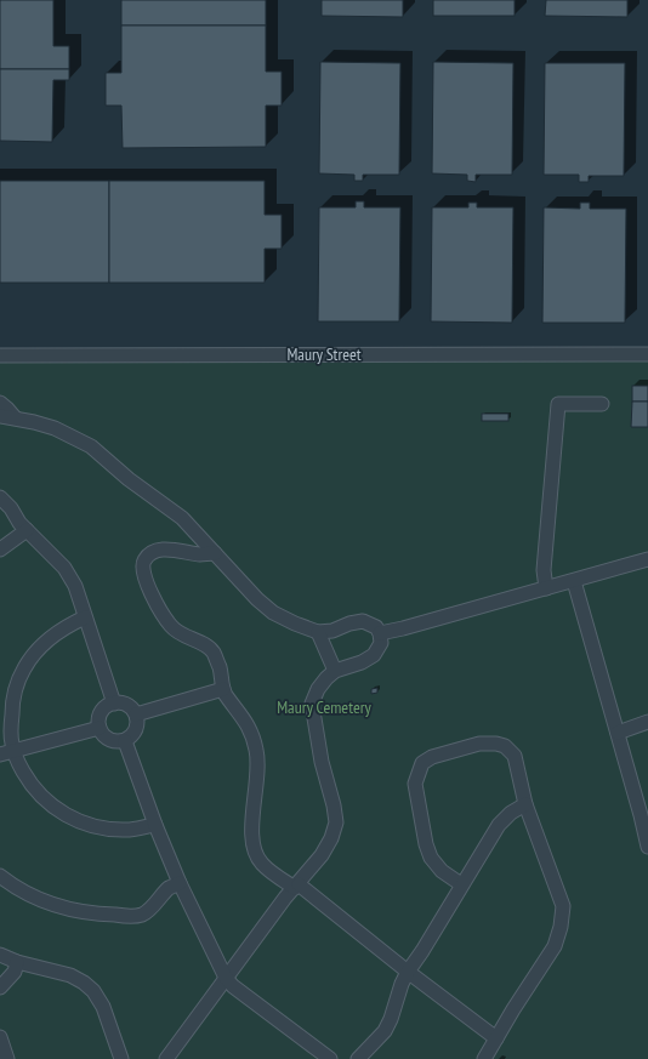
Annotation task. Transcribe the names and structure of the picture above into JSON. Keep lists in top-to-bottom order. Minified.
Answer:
{"streets":{"street":["Maury Street"]},"parks":["Maury Cemetery"]}
